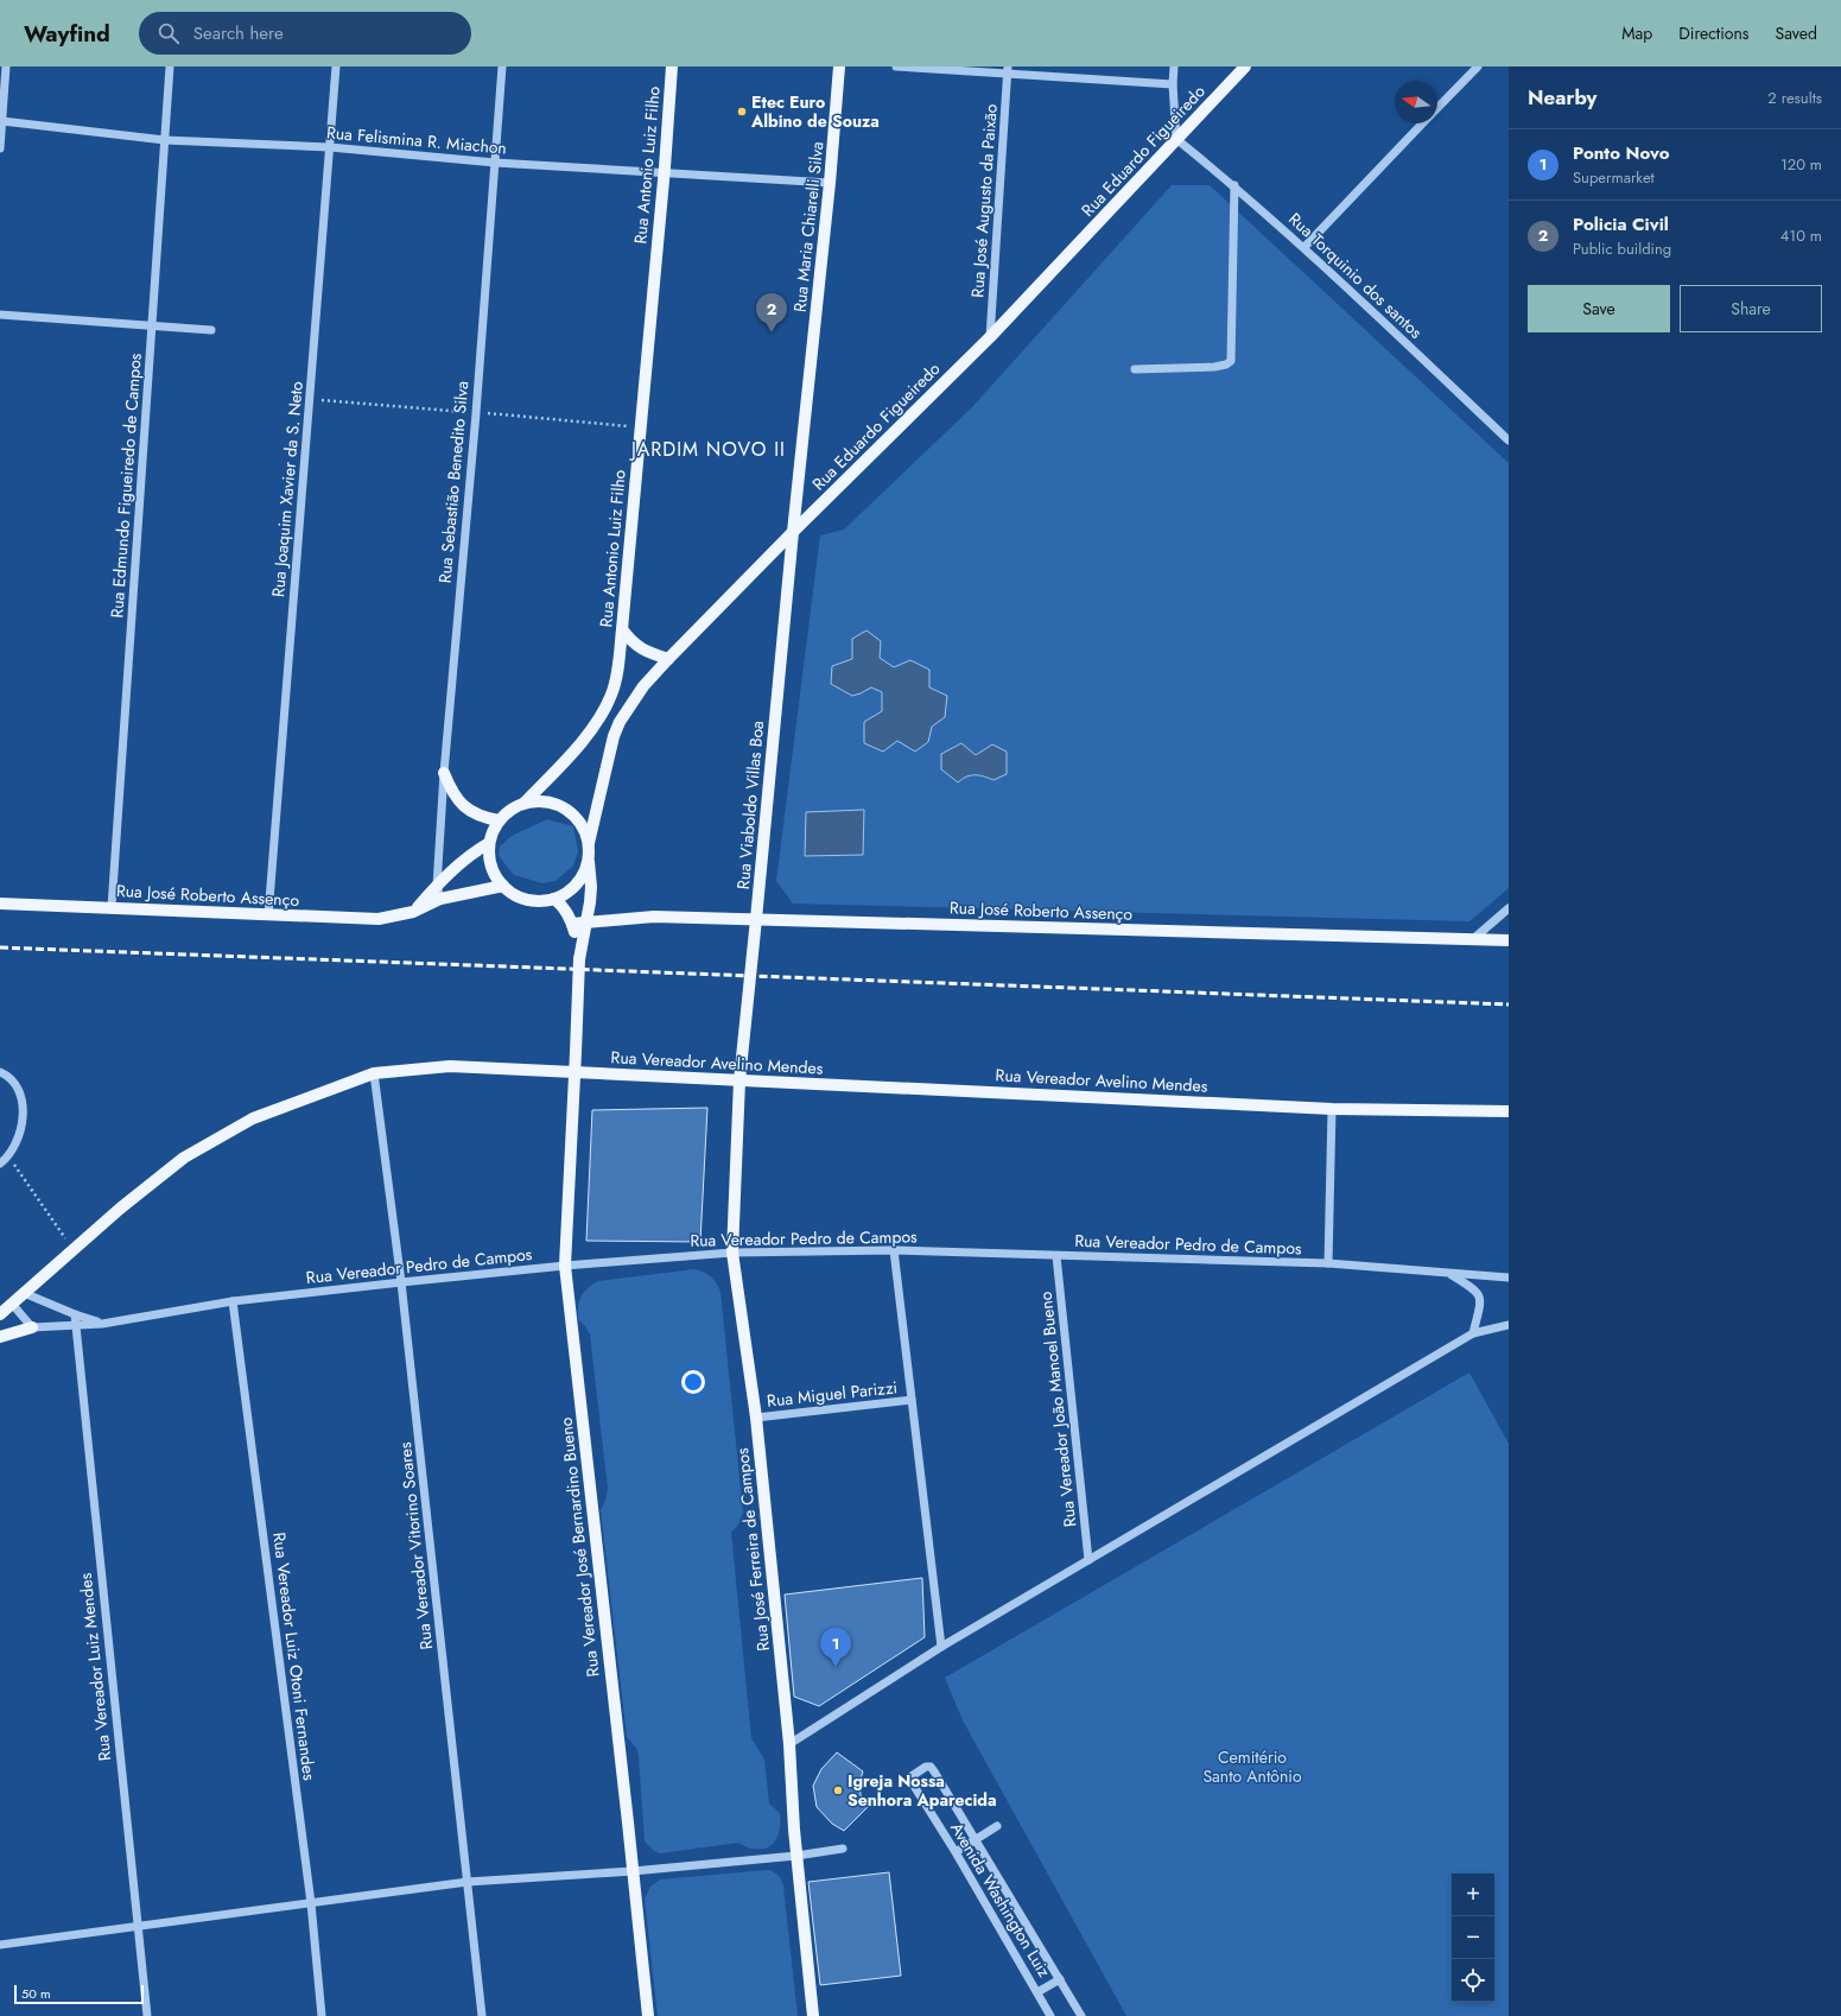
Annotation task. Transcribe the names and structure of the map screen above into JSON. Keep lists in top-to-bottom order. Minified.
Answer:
{"streets":{"main road":["Rua Eduardo Figueiredo","Rua Antonio Luiz Filho","Rua Maria Chiarelli Silva","Rua Viaboldo Villas Boa","Rua José Roberto Assenço","Rua Vereador Avelino Mendes","Rua Vereador José Bernardino Bueno","Rua José Ferreira de Campos"],"street":["Rua Felismina R. Miachon","Rua José Augusto da Paixão","Rua Torquinio dos santos","Rua Sebastião Benedito Silva","Rua Edmundo Figueiredo de Campos","Rua Joaquim Xavier da S. Neto","Rua Vereador Pedro de Campos","Rua Miguel Parizzi","Rua Vereador João Manoel Bueno","Rua Vereador Vitorino Soares","Rua Vereador Luiz Otoni Fernandes","Rua Vereador Luiz Mendes","Avenida Washington Luiz"]},"crossings":[["Rua Felismina R. Miachon","Rua Antonio Luiz Filho"],["Rua Felismina R. Miachon","Rua Maria Chiarelli Silva"],["Rua Felismina R. Miachon","Rua Sebastião Benedito Silva"],["Rua Felismina R. Miachon","Rua Edmundo Figueiredo de Campos"],["Rua Felismina R. Miachon","Rua Joaquim Xavier da S. Neto"],["Rua Eduardo Figueiredo","Rua Antonio Luiz Filho"],["Rua Eduardo Figueiredo","Rua José Augusto da Paixão"],["Rua Eduardo Figueiredo","Rua Maria Chiarelli Silva"],["Rua Eduardo Figueiredo","Rua Torquinio dos santos"],["Rua Eduardo Figueiredo","Rua Viaboldo Villas Boa"],["Rua Eduardo Figueiredo","Rua José Roberto Assenço"],["Rua Antonio Luiz Filho","Rua José Roberto Assenço"],["Rua Maria Chiarelli Silva","Rua Viaboldo Villas Boa"],["Rua Sebastião Benedito Silva","Rua José Roberto Assenço"],["Rua Edmundo Figueiredo de Campos","Rua José Roberto Assenço"],["Rua Joaquim Xavier da S. Neto","Rua José Roberto Assenço"],["Rua Viaboldo Villas Boa","Rua José Roberto Assenço"],["Rua Viaboldo Villas Boa","Rua Vereador Avelino Mendes"],["Rua Viaboldo Villas Boa","Rua José Ferreira de Campos"],["Rua Vereador Avelino Mendes","Rua Vereador Pedro de Campos"],["Rua Vereador Avelino Mendes","Rua Vereador Vitorino Soares"],["Rua Vereador Avelino Mendes","Rua Vereador José Bernardino Bueno"],["Rua Vereador Avelino Mendes","Rua José Ferreira de Campos"],["Rua Vereador Pedro de Campos","Rua Vereador João Manoel Bueno"],["Rua Vereador Pedro de Campos","Rua Vereador Vitorino Soares"],["Rua Vereador Pedro de Campos","Rua Vereador José Bernardino Bueno"],["Rua Vereador Pedro de Campos","Rua José Ferreira de Campos"],["Rua Vereador Pedro de Campos","Rua Vereador Luiz Otoni Fernandes"],["Rua Vereador Pedro de Campos","Rua Vereador Luiz Mendes"],["Rua Miguel Parizzi","Rua José Ferreira de Campos"]],"districts":["JARDIM NOVO II"],"parks":["Cemitério Santo Antônio"],"places":["Etec Euro Albino de Souza","Igreja Nossa Senhora Aparecida"],"scale_bar":"50 m","north":"left","page":{"header":"Wayfind","search":"Search here","nav":["Map","Directions","Saved"],"heading":["Nearby","2 results"],"list":[{"mark":"1","name":"Ponto Novo","note":"Supermarket","value":"120 m"},{"mark":"2","name":"Policia Civil","note":"Public building","value":"410 m"}],"buttons":["Save","Share"],"pins":["2","1"],"map_buttons":["+","−"],"scale":"50 m"}}
